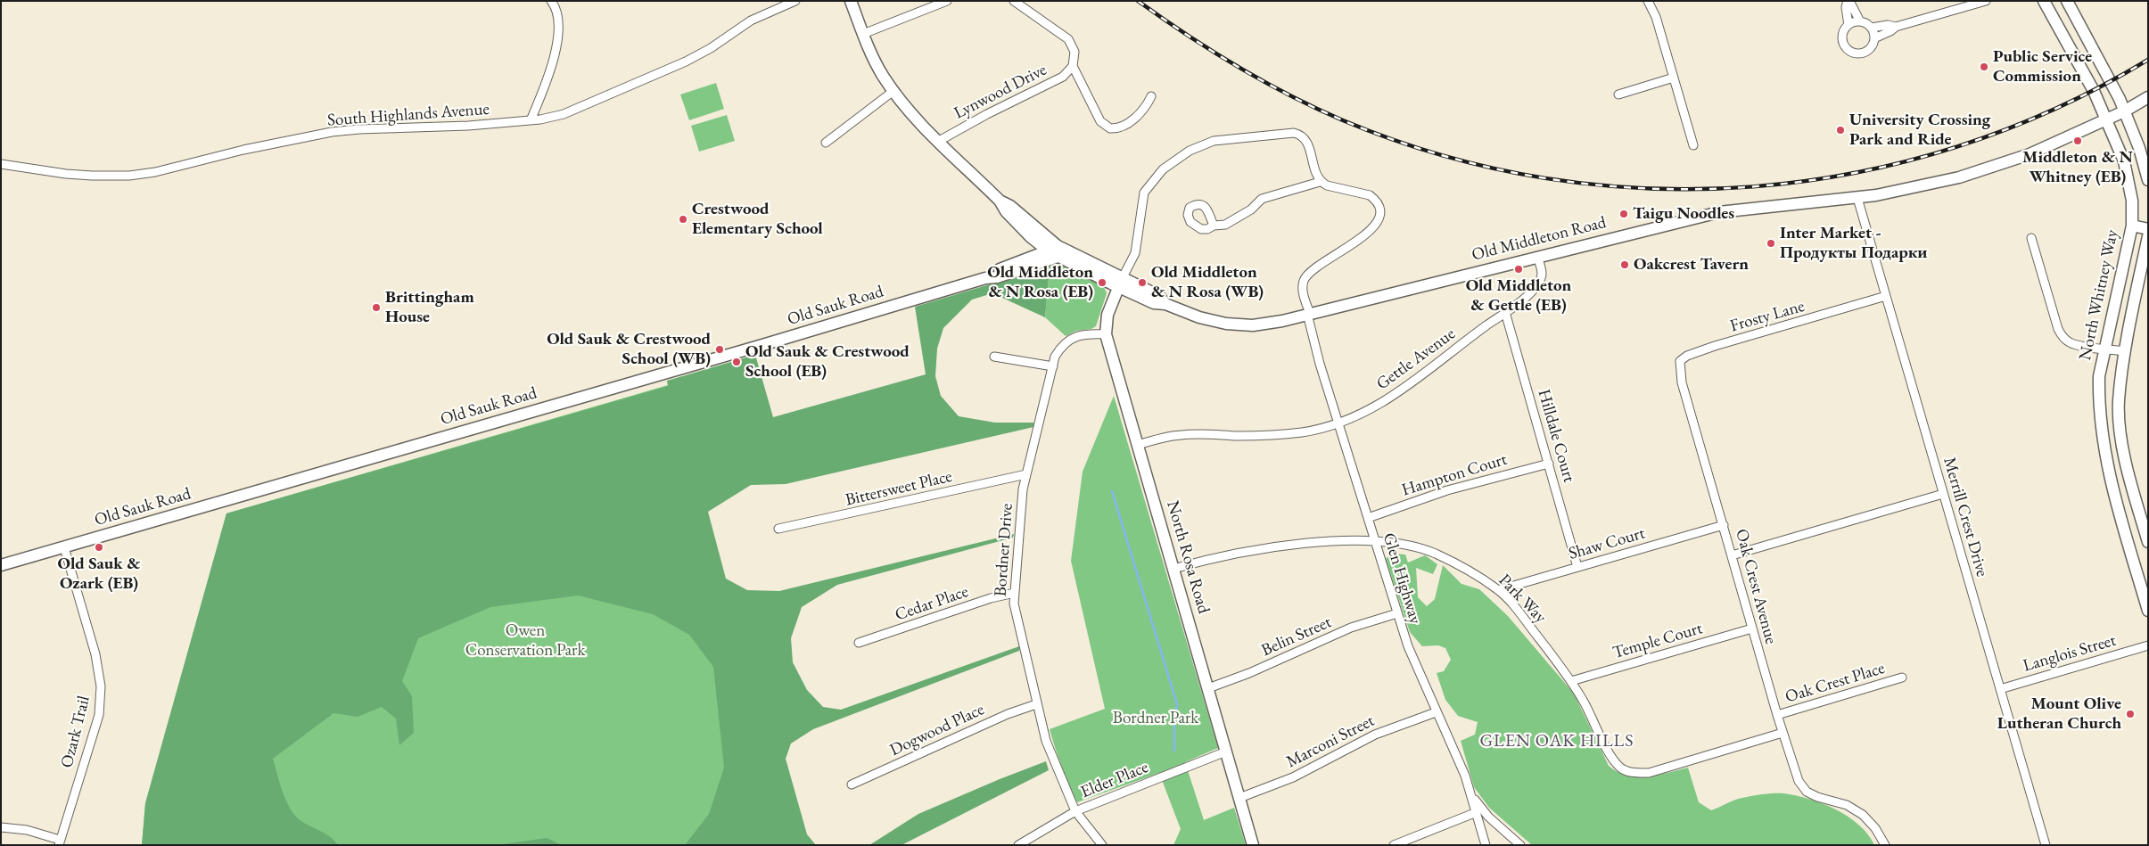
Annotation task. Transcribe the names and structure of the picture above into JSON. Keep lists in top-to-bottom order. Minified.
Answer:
{"streets":{"street":["Lynwood Drive","South Highlands Avenue","Old Middleton Road","North Whitney Way","Old Sauk Road","Frosty Lane","Gettle Avenue","Hilldale Court","Hampton Court","Bittersweet Place","Merrill Crest Drive","Shaw Court","Bordner Drive","North Rosa Road","Glen Highway","Oak Crest Avenue","Park Way","Cedar Place","Belin Street","Temple Court","Langlois Street","Oak Crest Place","Dogwood Place","Ozark Trail","Marconi Street","Elder Place"]},"crossings":[["Lynwood Drive","Old Middleton Road"],["Old Middleton Road","North Whitney Way"],["Old Middleton Road","Old Sauk Road"],["Old Middleton Road","Gettle Avenue"],["Old Middleton Road","Merrill Crest Drive"],["Old Middleton Road","North Rosa Road"],["Old Middleton Road","Glen Highway"],["Old Sauk Road","Ozark Trail"],["Frosty Lane","Merrill Crest Drive"],["Frosty Lane","Oak Crest Avenue"],["Gettle Avenue","Hilldale Court"],["Gettle Avenue","North Rosa Road"],["Gettle Avenue","Glen Highway"],["Hilldale Court","Hampton Court"],["Hilldale Court","Shaw Court"],["Hampton Court","Glen Highway"],["Bittersweet Place","Bordner Drive"],["Merrill Crest Drive","Langlois Street"],["Shaw Court","Oak Crest Avenue"],["Shaw Court","Park Way"],["Bordner Drive","North Rosa Road"],["Bordner Drive","Cedar Place"],["Bordner Drive","Dogwood Place"],["Bordner Drive","Elder Place"],["North Rosa Road","Park Way"],["North Rosa Road","Belin Street"],["North Rosa Road","Marconi Street"],["North Rosa Road","Elder Place"],["Glen Highway","Park Way"],["Glen Highway","Belin Street"],["Glen Highway","Marconi Street"],["Oak Crest Avenue","Park Way"],["Oak Crest Avenue","Temple Court"],["Oak Crest Avenue","Oak Crest Place"],["Park Way","Temple Court"]],"districts":["GLEN OAK HILLS"],"parks":["Owen Conservation Park","Bordner Park"],"places":["Public Service Commission","University Crossing Park and Ride","Middleton & N Whitney (EB)","Taigu Noodles","Crestwood Elementary School","Inter Market - Продукты Подарки","Oakcrest Tavern","Old Middleton & Gettle (EB)","Old Middleton & N Rosa (EB)","Old Middleton & N Rosa (WB)","Brittingham House","Old Sauk & Crestwood School (WB)","Old Sauk & Crestwood School (EB)","Old Sauk & Ozark (EB)","Mount Olive Lutheran Church"]}
